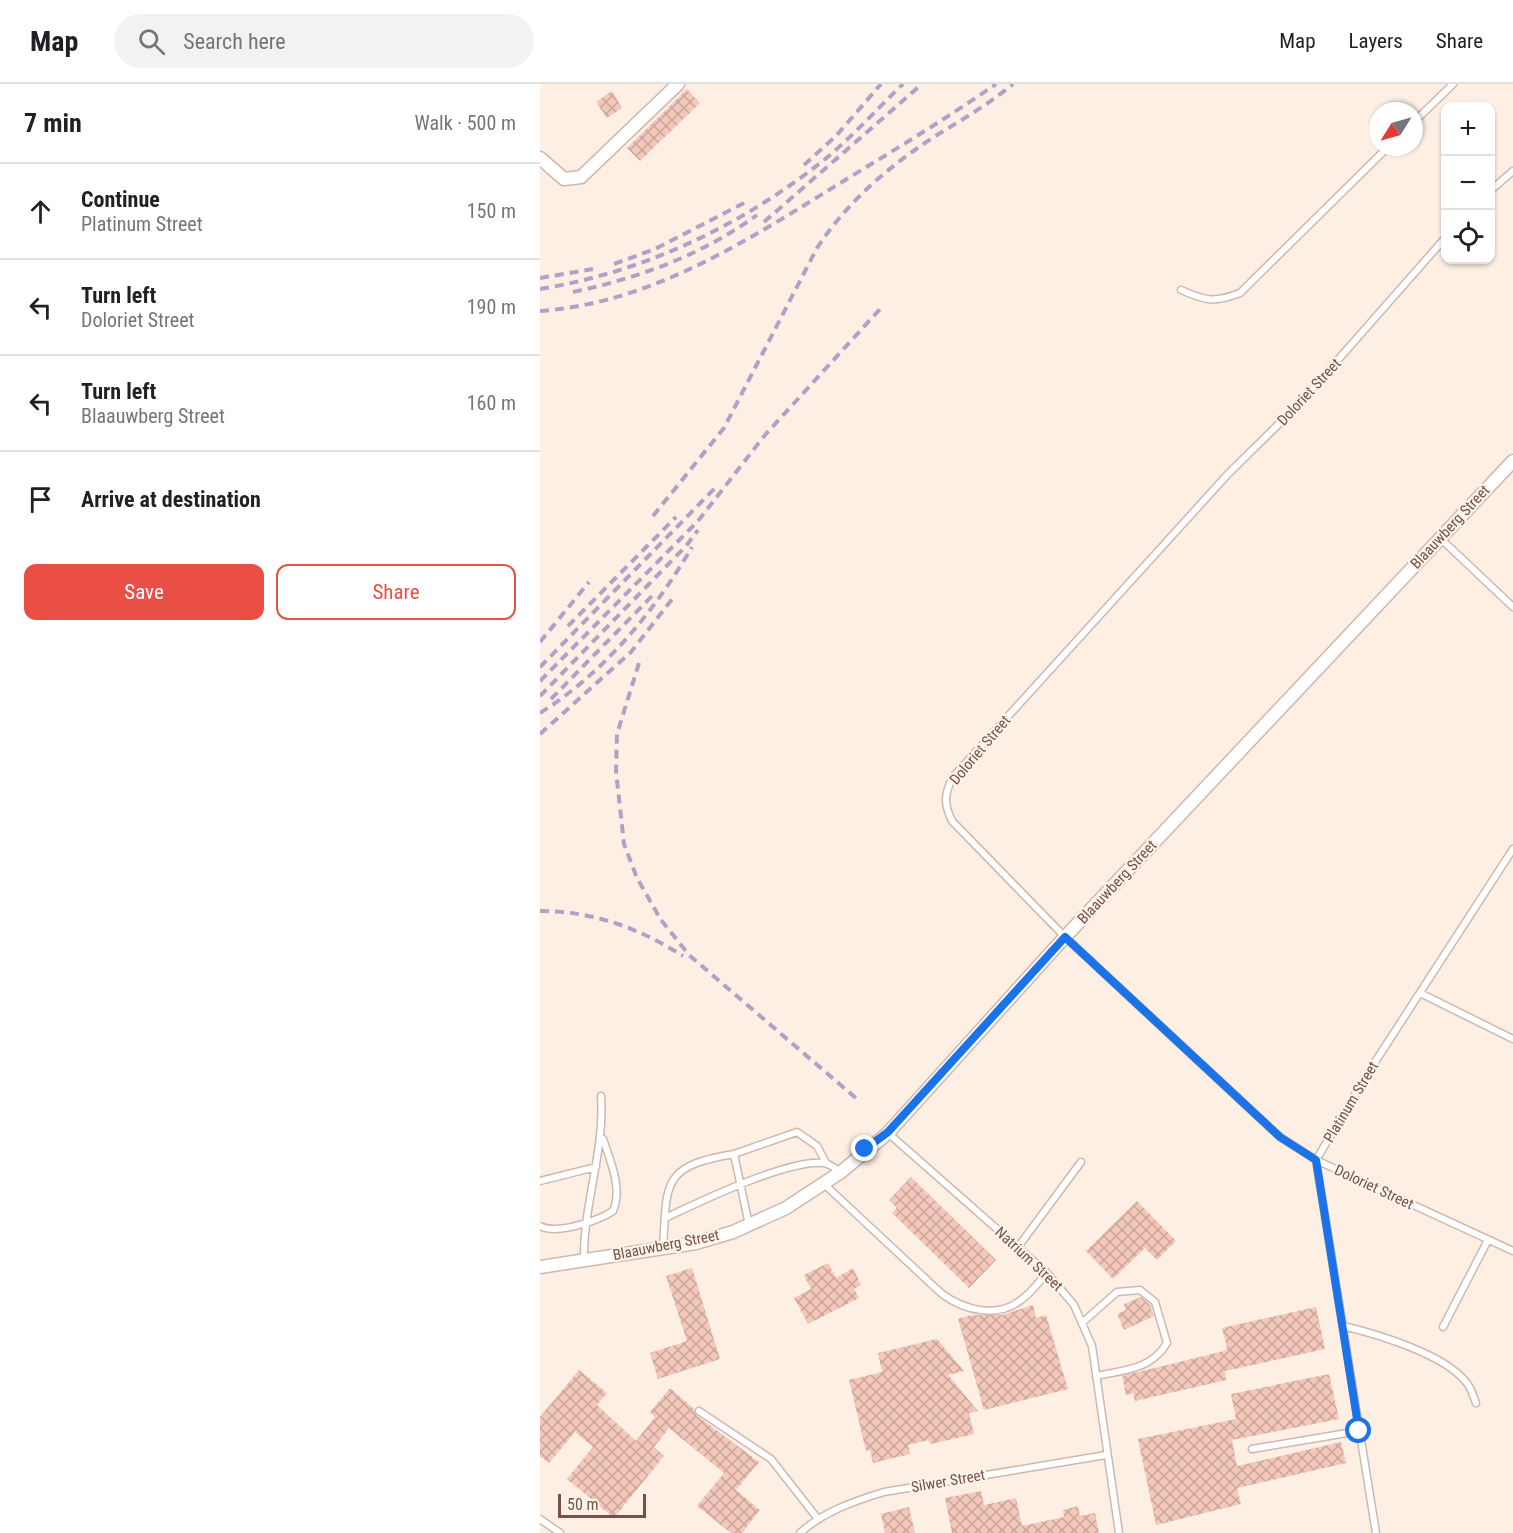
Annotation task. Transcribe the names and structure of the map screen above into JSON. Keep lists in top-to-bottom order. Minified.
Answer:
{"streets":{"street":["Blaauwberg Street"],"lane":["Doloriet Street","Platinum Street","Natrium Street","Silwer Street"]},"crossings":[["Doloriet Street","Blaauwberg Street"],["Doloriet Street","Platinum Street"],["Blaauwberg Street","Natrium Street"],["Natrium Street","Silwer Street"]],"scale_bar":"50 m","north":"bottom left","page":{"header":"Map","search":"Search here","nav":["Map","Layers","Share"],"heading":["7 min","Walk · 500 m"],"map_buttons":["+","−"],"list":[["Continue","Platinum Street","150 m"],["Turn left","Doloriet Street","190 m"],["Turn left","Blaauwberg Street","160 m"],"Arrive at destination"],"buttons":["Save","Share"],"scale":"50 m"}}
